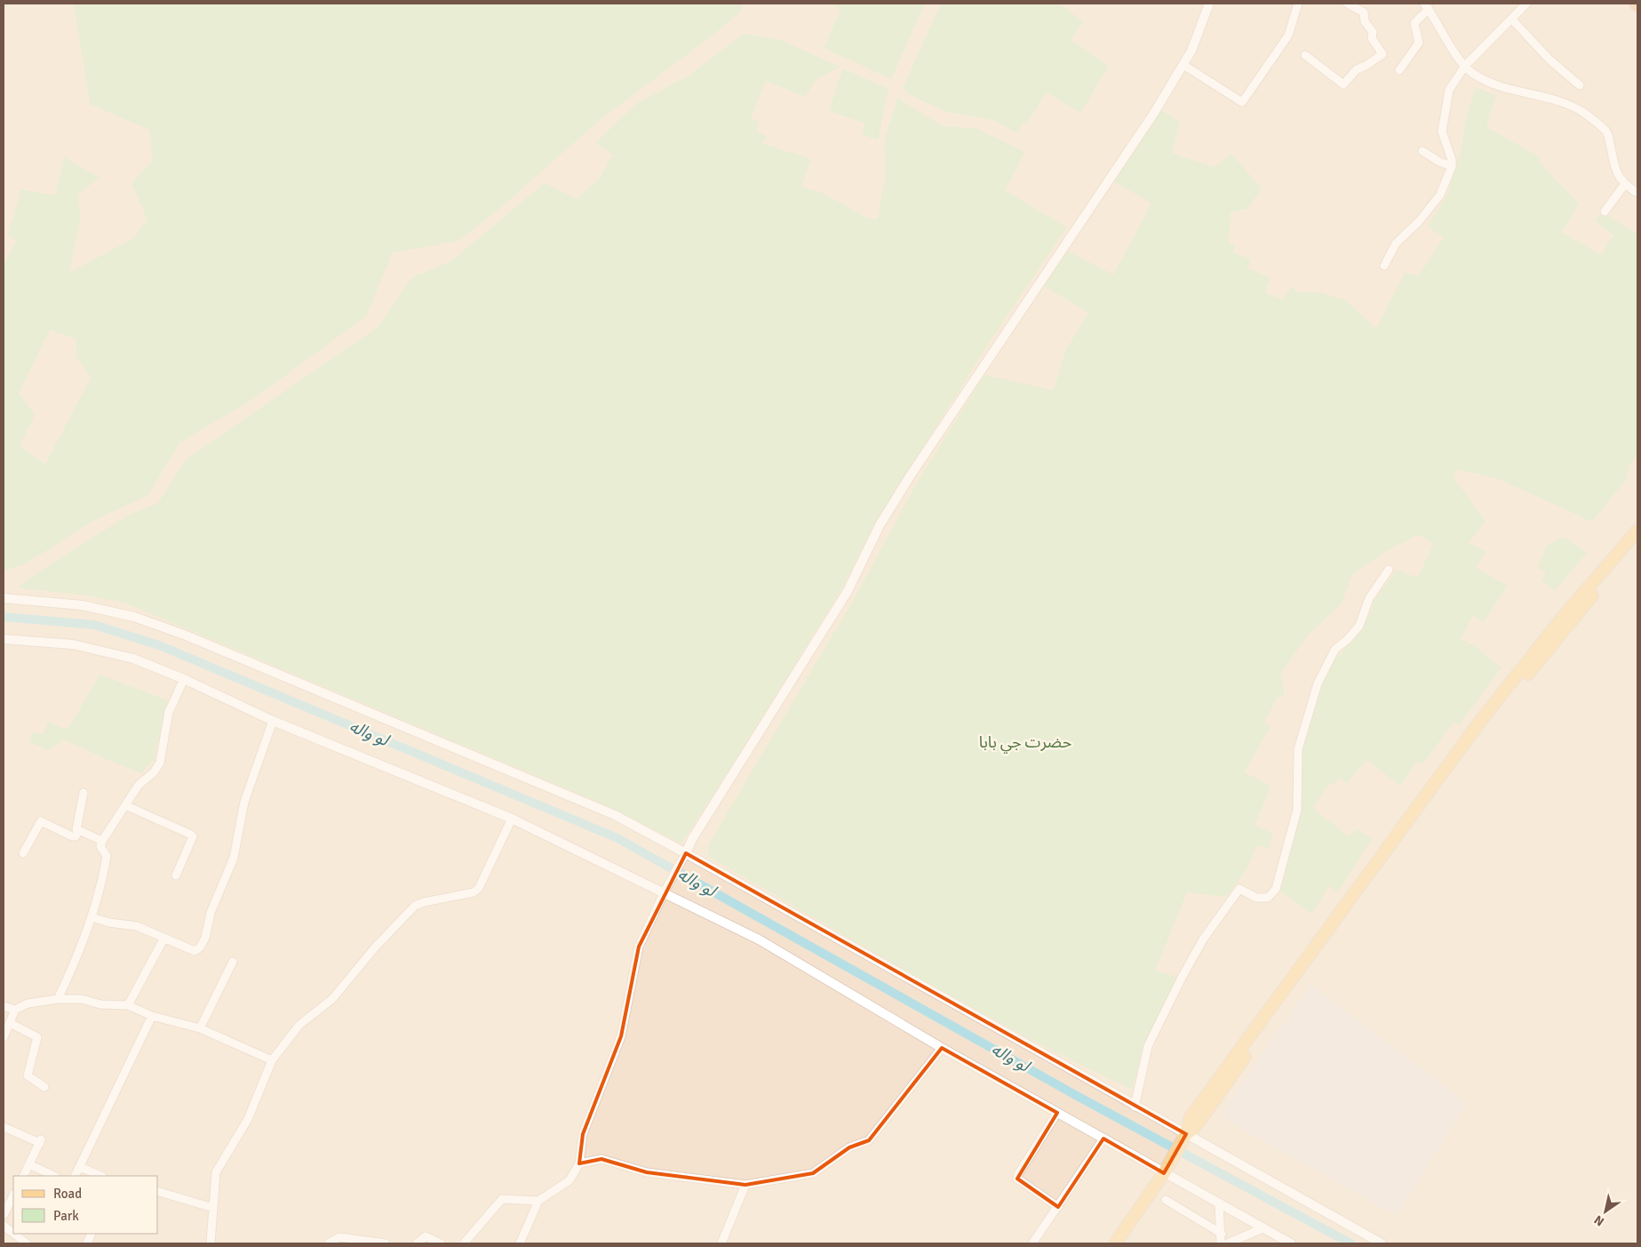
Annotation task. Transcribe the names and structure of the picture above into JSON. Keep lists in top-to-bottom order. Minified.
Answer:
{"water":["لو واله"],"parks":["حضرت جي بابا"],"legend":["Road","Park"],"north":"bottom left"}
